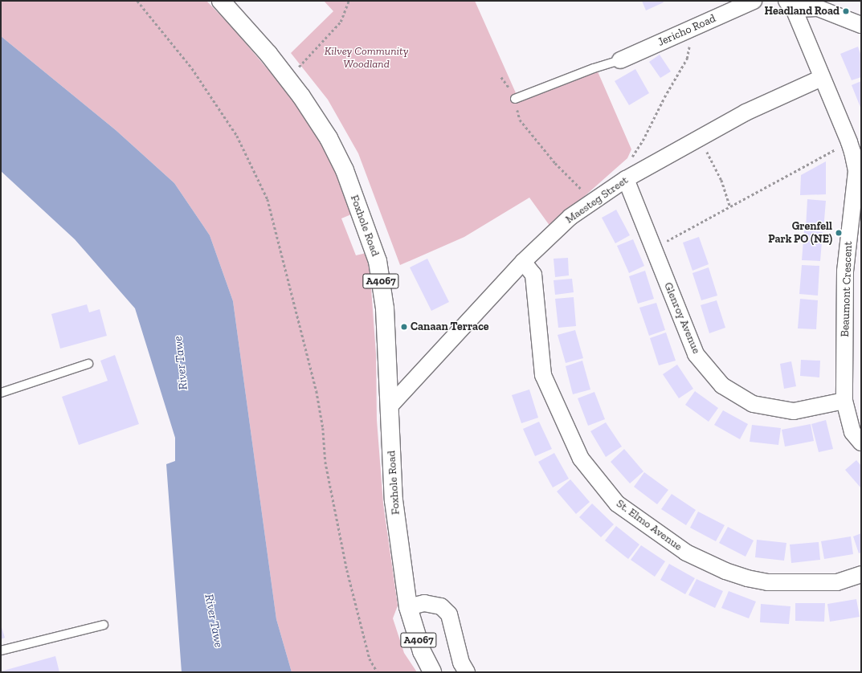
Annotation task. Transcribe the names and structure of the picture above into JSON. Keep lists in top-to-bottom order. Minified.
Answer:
{"streets":{"main road":["Foxhole Road","A4067"],"street":["Jericho Road","Maesteg Street","Beaumont Crescent","Glenroy Avenue","St. Elmo Avenue"]},"crossings":[["Maesteg Street","Foxhole Road"],["Maesteg Street","Beaumont Crescent"],["Maesteg Street","Glenroy Avenue"],["Maesteg Street","St. Elmo Avenue"],["Foxhole Road","A4067"],["Beaumont Crescent","Glenroy Avenue"]],"water":["River Tawe"],"parks":["Kilvey Community Woodland"],"places":["Headland Road","Grenfell Park PO (NE)","Canaan Terrace"]}
